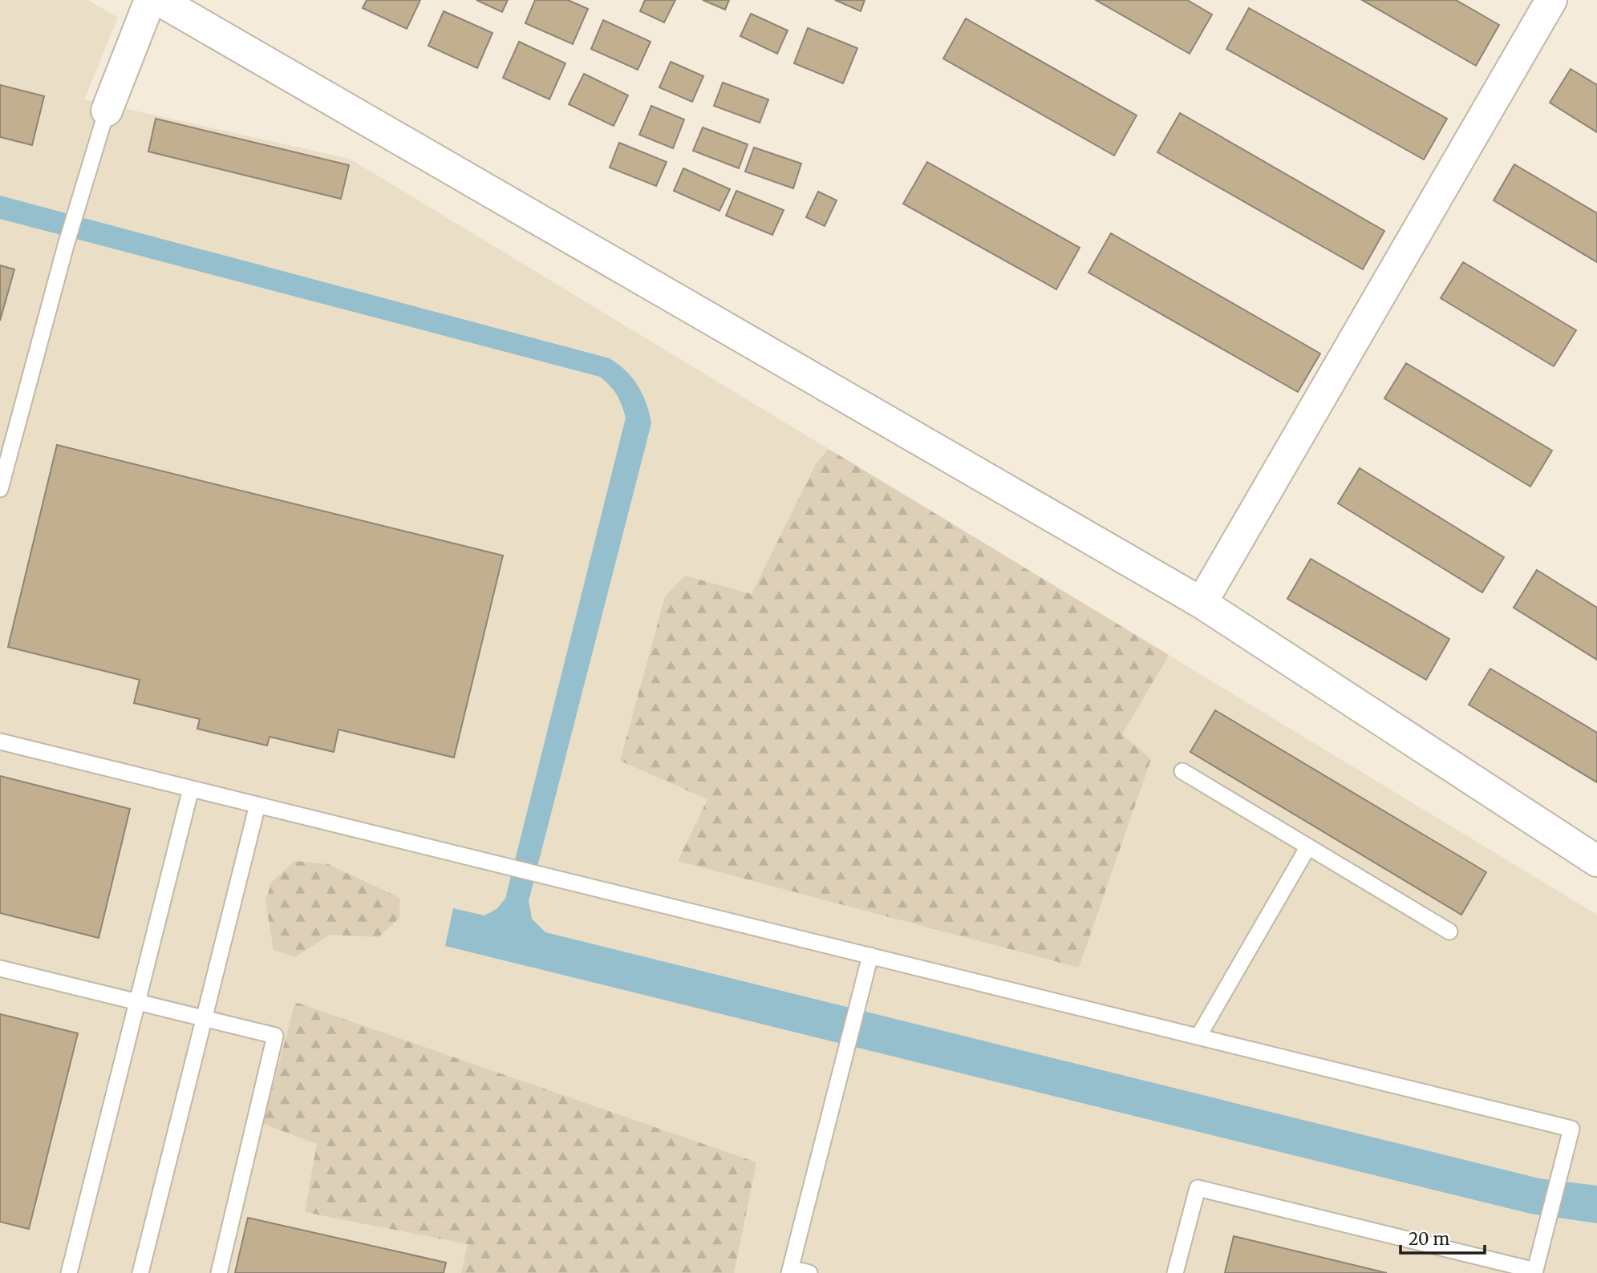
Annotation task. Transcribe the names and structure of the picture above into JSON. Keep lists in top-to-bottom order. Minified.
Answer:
{"scale_bar":"20 m"}
